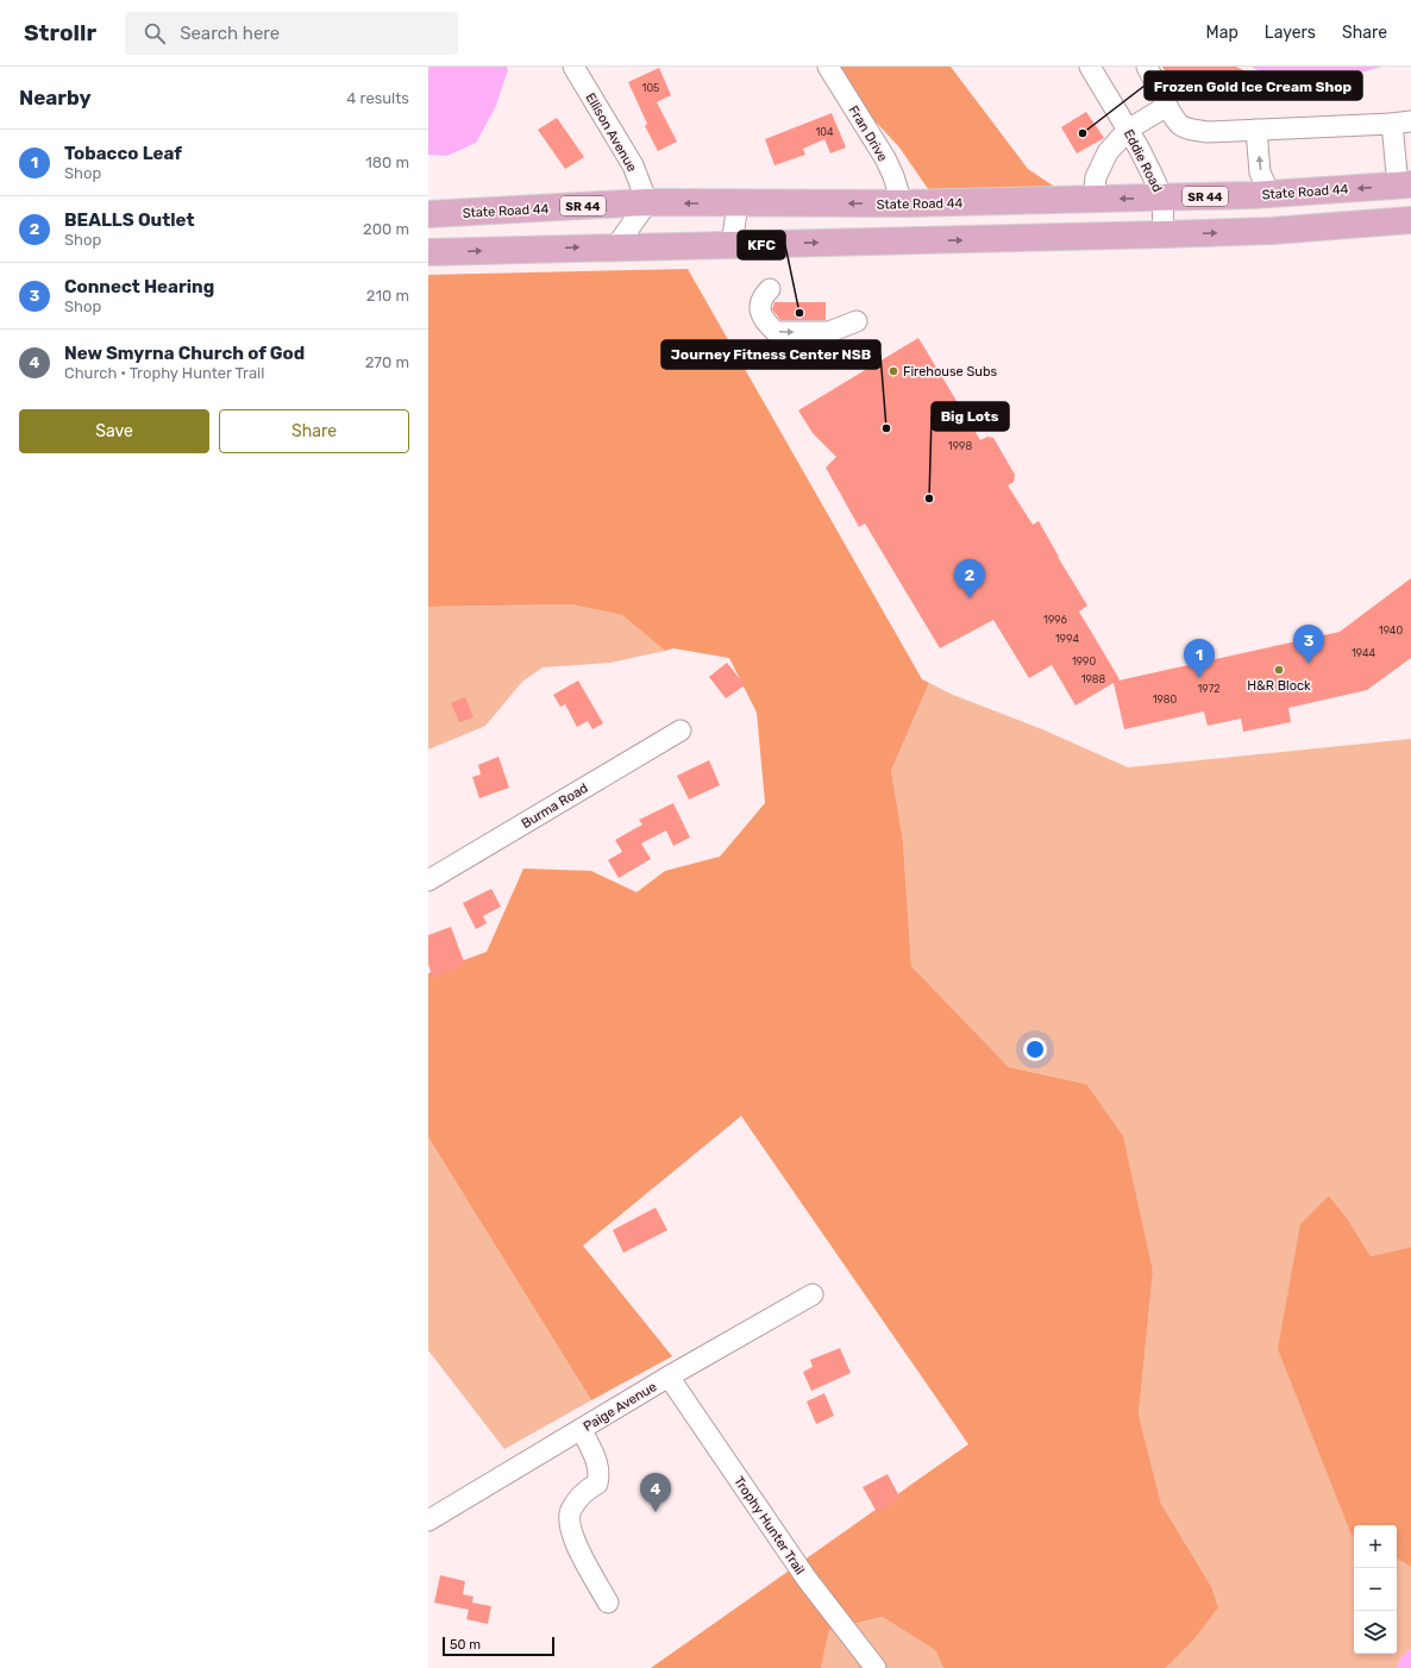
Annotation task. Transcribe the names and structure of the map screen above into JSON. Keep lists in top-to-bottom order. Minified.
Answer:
{"streets":{"main road":["State Road 44","SR 44"],"street":["Ellison Avenue","Fran Drive","Eddie Road","Burma Road","Paige Avenue","Trophy Hunter Trail"]},"crossings":[["Ellison Avenue","State Road 44"],["Fran Drive","State Road 44"],["Eddie Road","State Road 44"],["Paige Avenue","Trophy Hunter Trail"]],"places":["Frozen Gold Ice Cream Shop","KFC","Firehouse Subs","Journey Fitness Center NSB","Big Lots","H&R Block"],"house_numbers":["105","104","1998","1996","1940","1994","1944","1990","1988","1972","1980"],"scale_bar":"50 m","page":{"header":"Strollr","search":"Search here","nav":["Map","Layers","Share"],"heading":["Nearby","4 results"],"list":[{"mark":"1","name":"Tobacco Leaf","note":"Shop","value":"180 m"},{"mark":"2","name":"BEALLS Outlet","note":"Shop","value":"200 m"},{"mark":"3","name":"Connect Hearing","note":"Shop","value":"210 m"},{"mark":"4","name":"New Smyrna Church of God","note":"Church · Trophy Hunter Trail","value":"270 m"}],"buttons":["Save","Share"],"pins":["2","3","1","4"],"map_buttons":["+","−"],"scale":"50 m"}}
